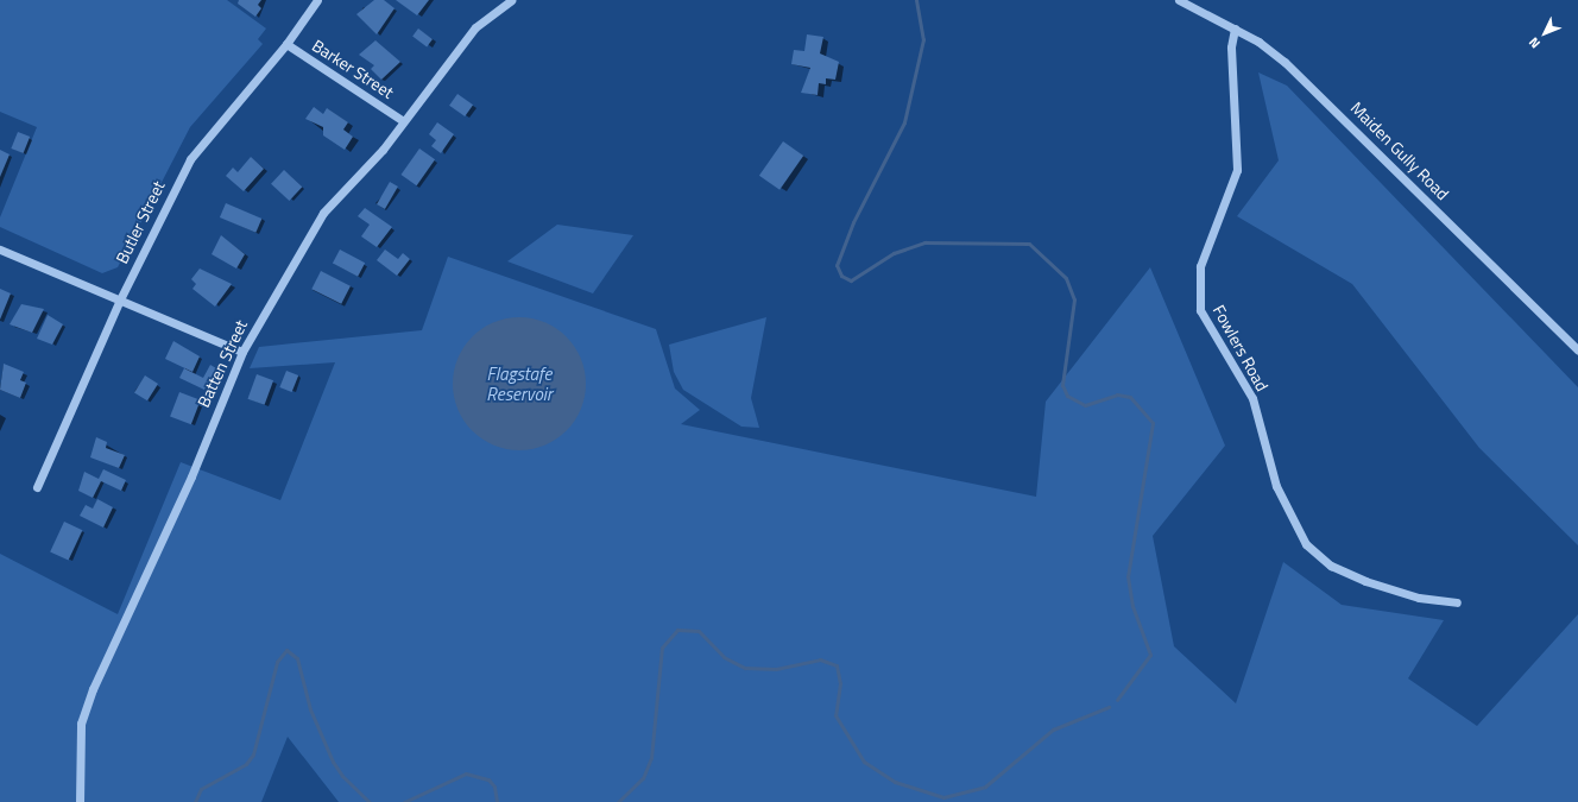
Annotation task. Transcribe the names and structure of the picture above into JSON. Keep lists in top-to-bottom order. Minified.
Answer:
{"streets":{"street":["Barker Street","Maiden Gully Road","Butler Street","Fowlers Road","Batten Street"]},"crossings":[["Barker Street","Butler Street"],["Barker Street","Batten Street"],["Maiden Gully Road","Fowlers Road"]],"water":["Flagstafe Reservoir"],"north":"bottom left"}
